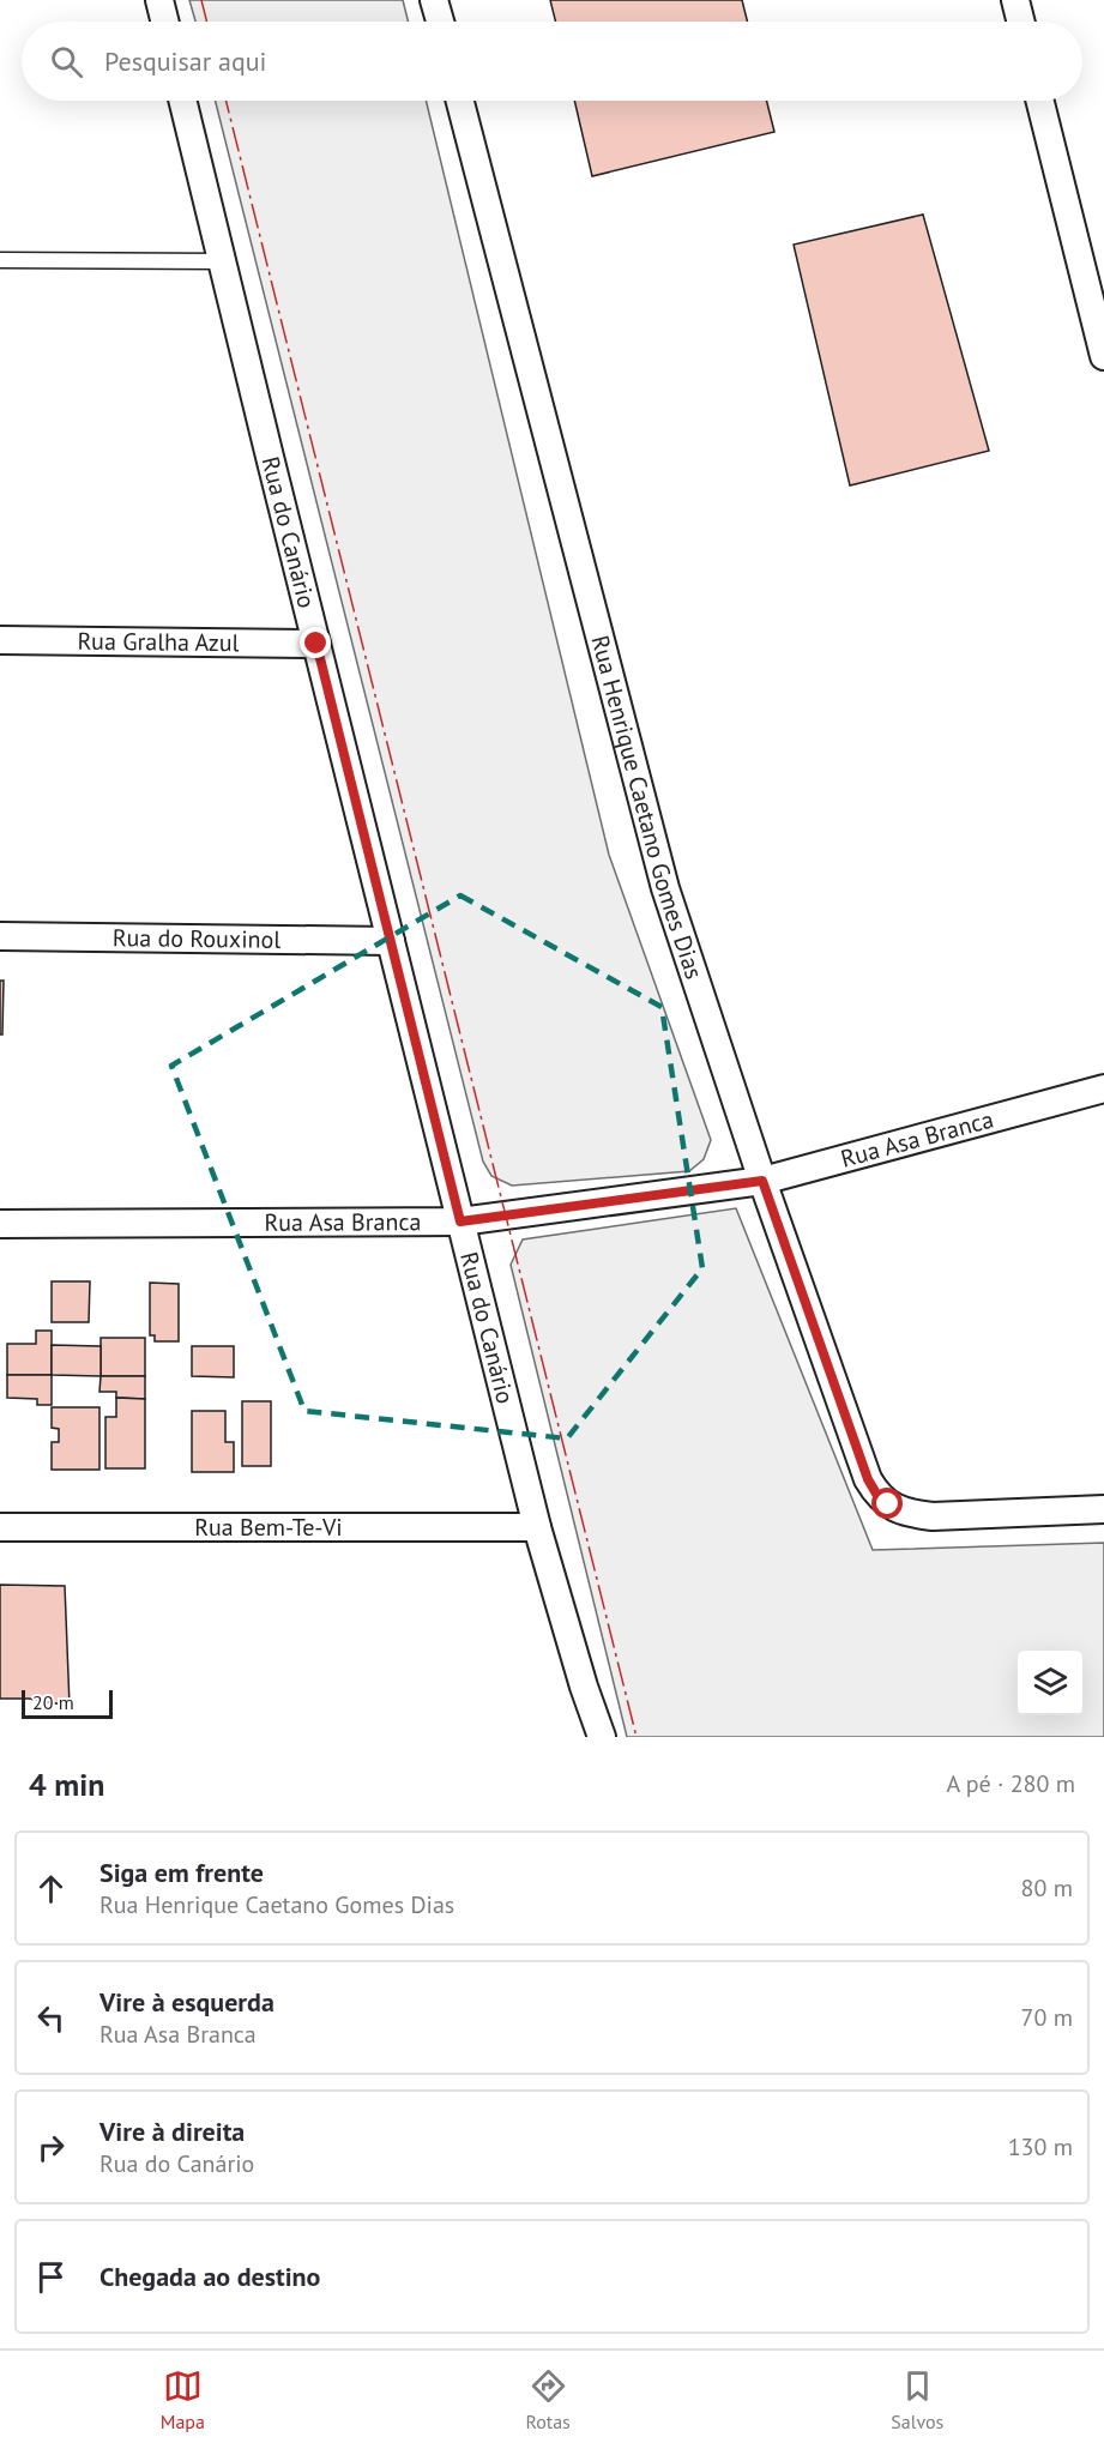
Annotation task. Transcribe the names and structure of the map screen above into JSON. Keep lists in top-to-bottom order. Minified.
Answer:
{"streets":{"street":["Rua do Canário","Rua Gralha Azul","Rua Henrique Caetano Gomes Dias","Rua do Rouxinol","Rua Asa Branca","Rua Bem-Te-Vi"]},"crossings":[["Rua do Canário","Rua Gralha Azul"],["Rua do Canário","Rua do Rouxinol"],["Rua do Canário","Rua Asa Branca"],["Rua do Canário","Rua Bem-Te-Vi"],["Rua Henrique Caetano Gomes Dias","Rua Asa Branca"]],"scale_bar":"20 m","page":{"search":"Pesquisar aqui","scale":"20 m","heading":["4 min","A pé · 280 m"],"list":[["Siga em frente","Rua Henrique Caetano Gomes Dias","80 m"],["Vire à esquerda","Rua Asa Branca","70 m"],["Vire à direita","Rua do Canário","130 m"],"Chegada ao destino"],"nav":["Mapa","Rotas","Salvos"]}}
